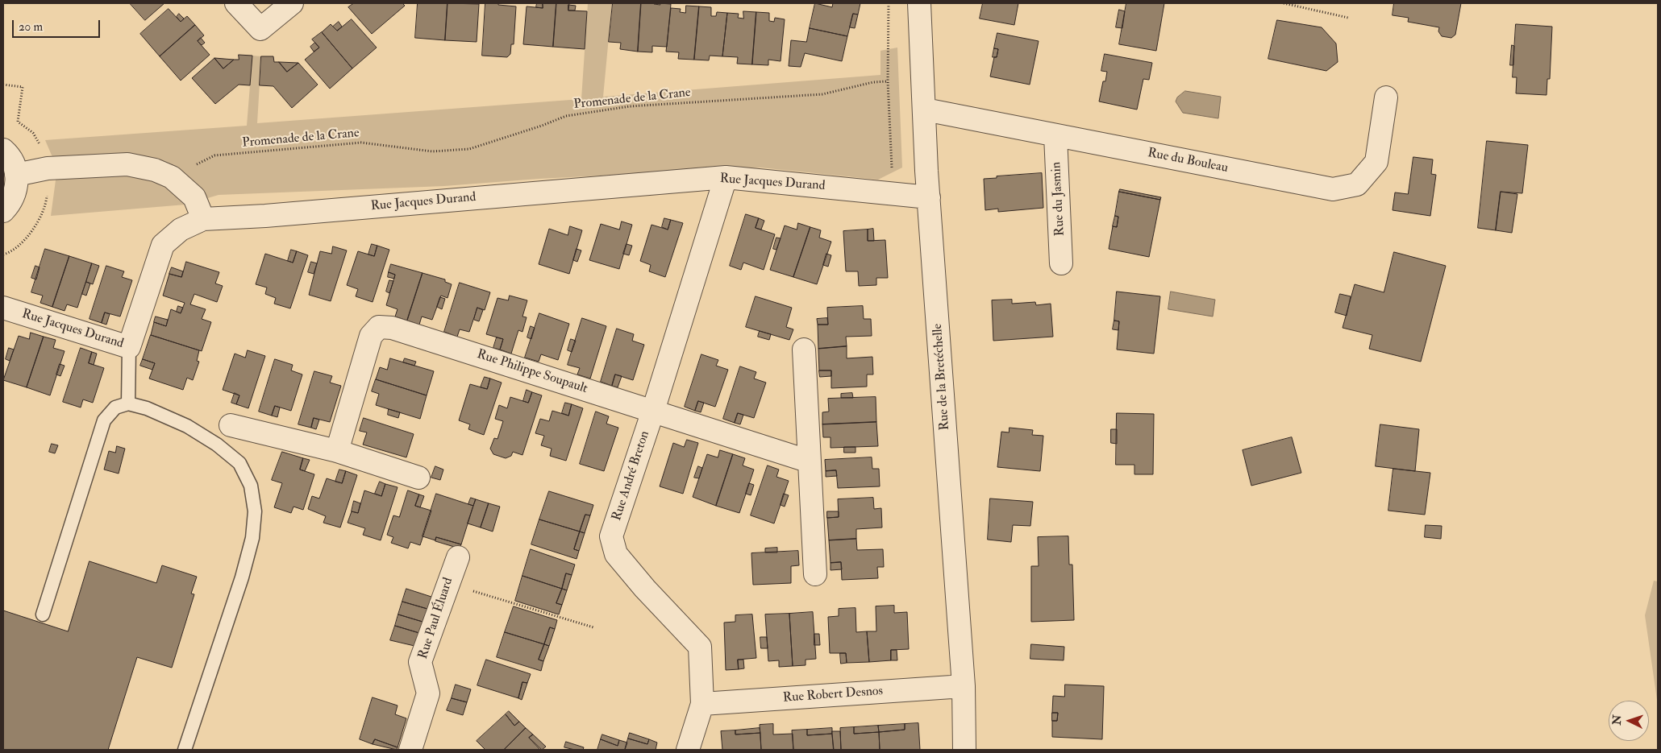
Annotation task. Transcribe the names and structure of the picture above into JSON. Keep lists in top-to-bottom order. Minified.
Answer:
{"streets":{"street":["Rue du Bouleau","Rue Jacques Durand","Rue du Jasmin","Rue Philippe Soupault","Rue de la Bretéchelle","Rue André Breton","Rue Paul Éluard","Rue Robert Desnos"],"path":["Promenade de la Crane"]},"crossings":[["Rue du Bouleau","Rue du Jasmin"],["Rue du Bouleau","Rue de la Bretéchelle"],["Rue Jacques Durand","Rue de la Bretéchelle"],["Rue Jacques Durand","Rue André Breton"],["Rue Philippe Soupault","Rue André Breton"],["Rue de la Bretéchelle","Rue Robert Desnos"],["Rue André Breton","Rue Robert Desnos"]],"scale_bar":"20 m","north":"left"}
